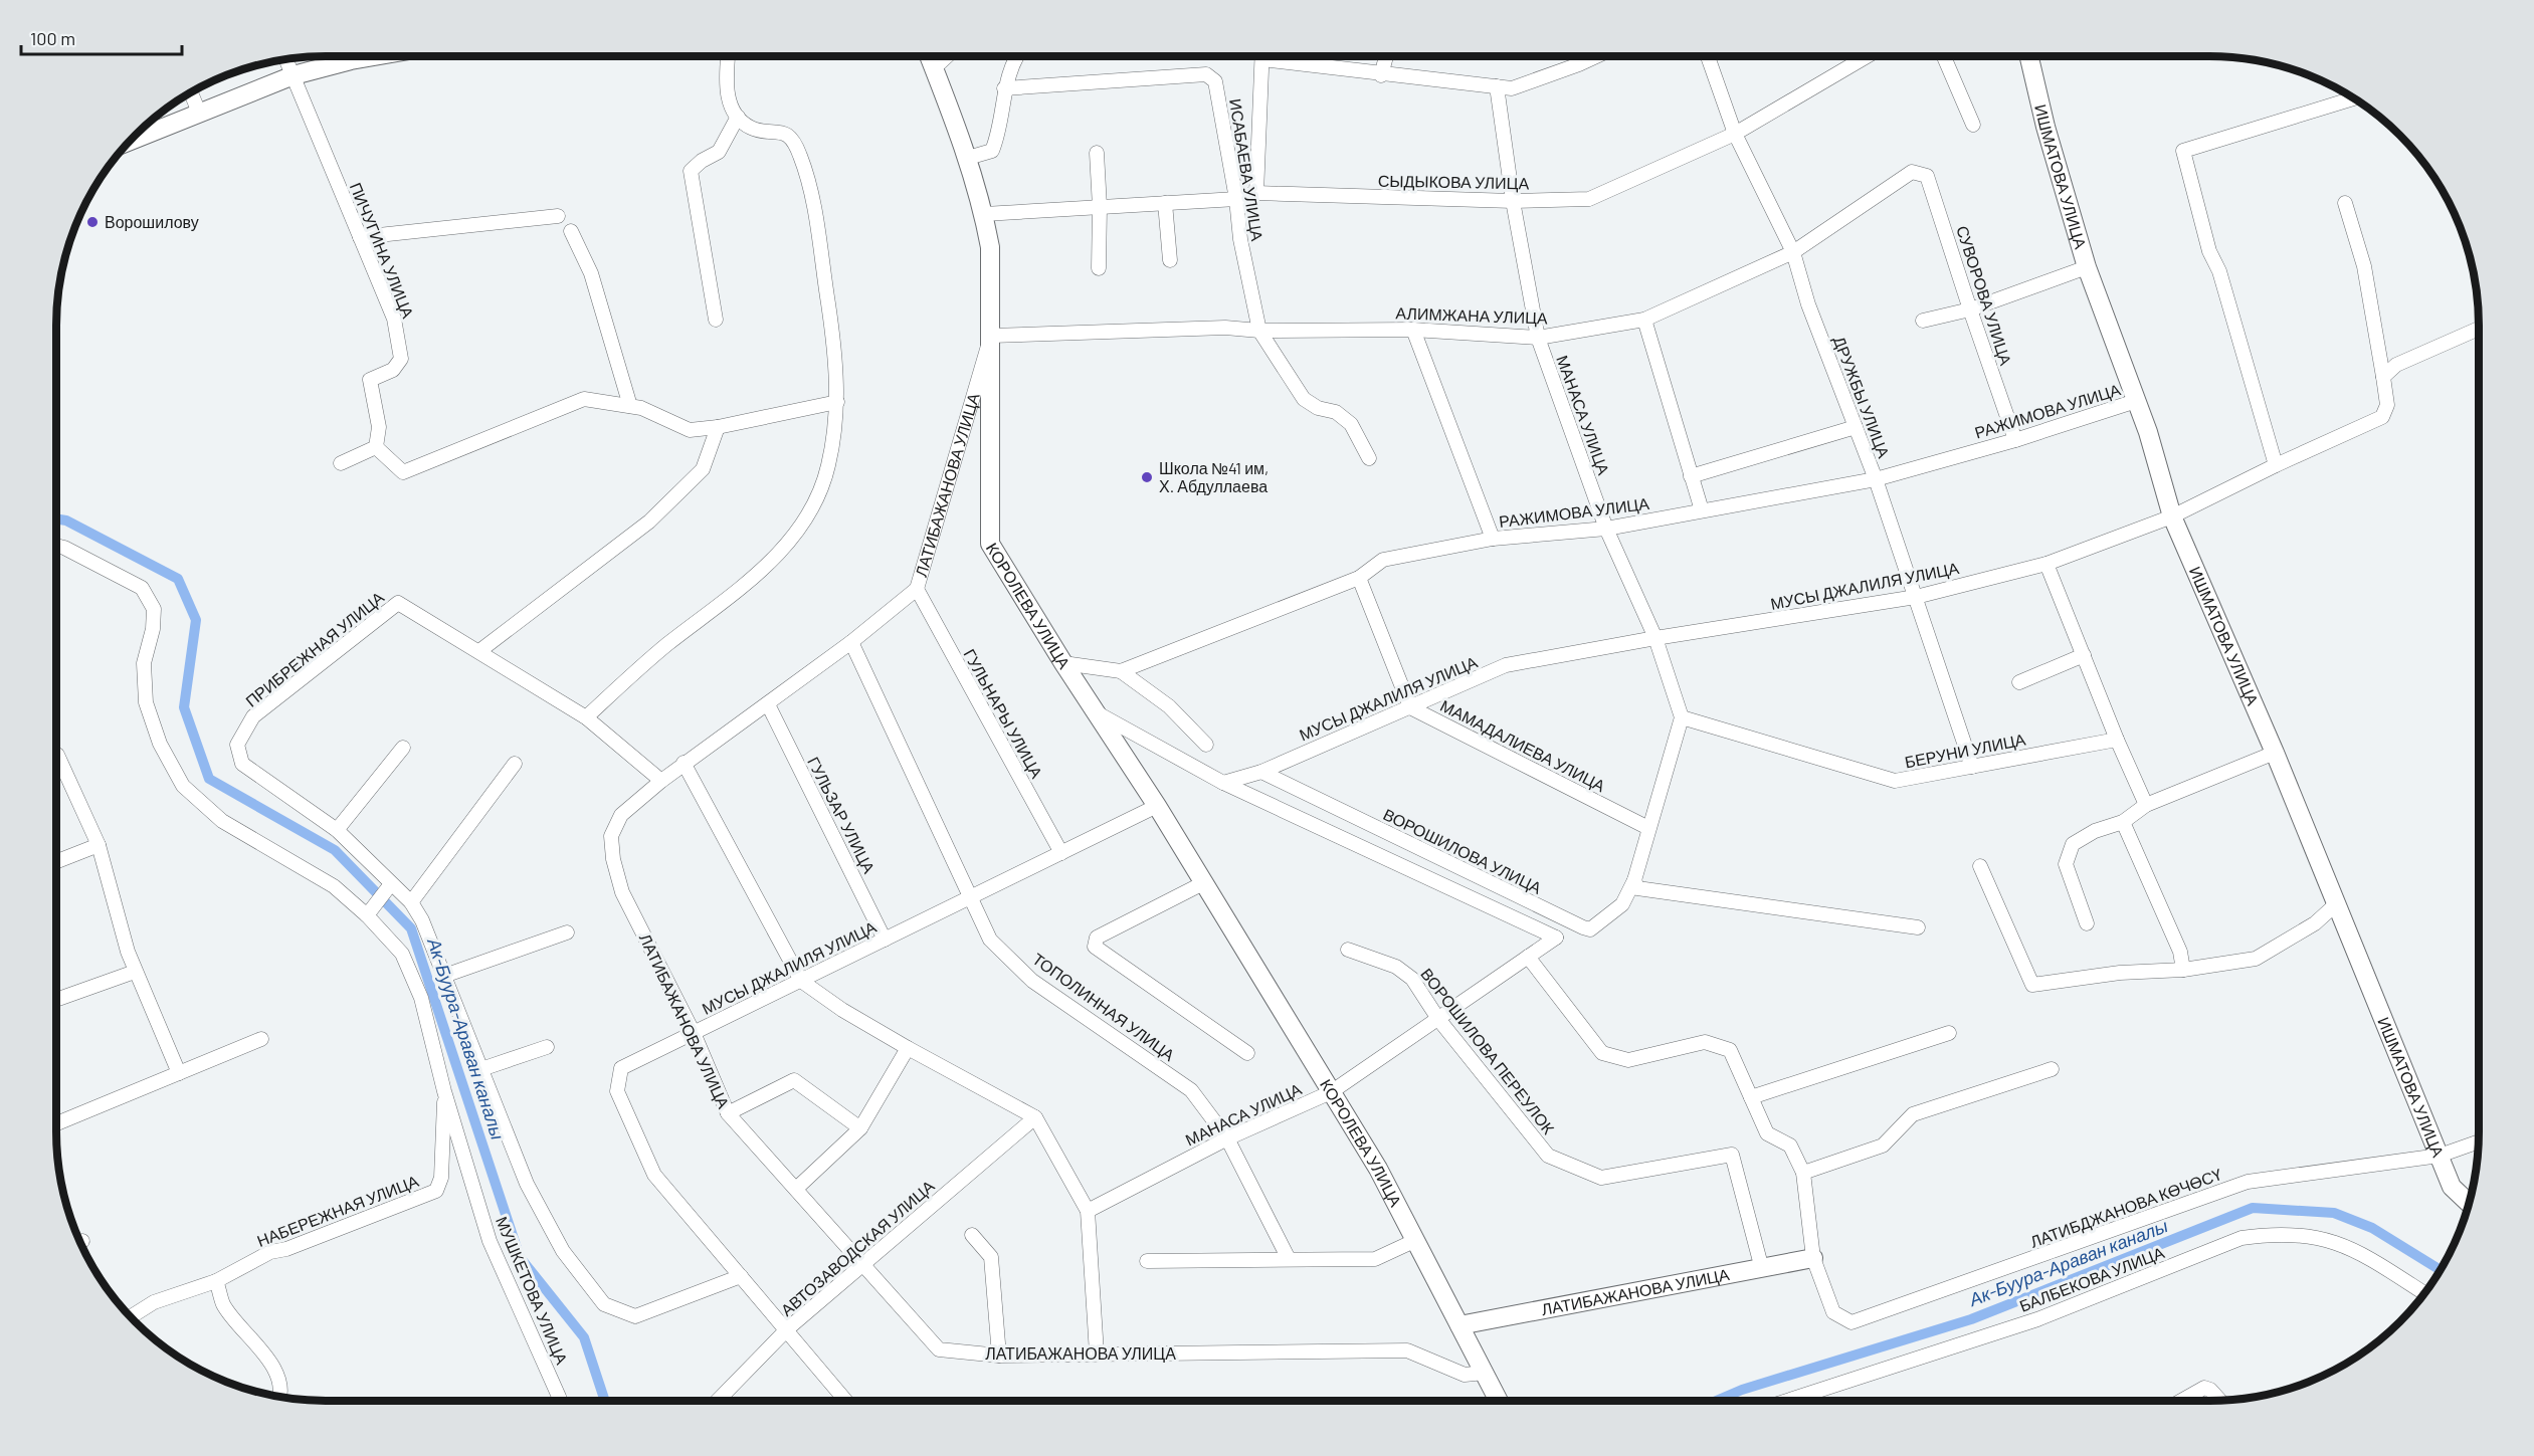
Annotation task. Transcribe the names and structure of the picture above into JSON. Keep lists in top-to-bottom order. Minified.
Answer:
{"streets":{"street":["ИСАБАЕВА УЛИЦА","ИШМАТОВА УЛИЦА","СЫДЫКОВА УЛИЦА","ПИЧУГИНА УЛИЦА","СУВОРОВА УЛИЦА","АЛИМЖАНА УЛИЦА","ДРУЖБЫ УЛИЦА","РАЖИМОВА УЛИЦА","МАНАСА УЛИЦА","ЛАТИБАЖАНОВА УЛИЦА","МУСЫ ДЖАЛИЛЯ УЛИЦА","КОРОЛЕВА УЛИЦА","ПРИБРЕЖНАЯ УЛИЦА","ГУЛЬНАРЫ УЛИЦА","МАМАДАЛИЕВА УЛИЦА","БЕРУНИ УЛИЦА","ГУЛЬЗАР УЛИЦА","ВОРОШИЛОВА УЛИЦА","ТОПОЛИННАЯ УЛИЦА","ВОРОШИЛОВА ПЕРЕУЛОК","ЛАТИБДЖАНОВА КӨЧӨСҮ","НАБЕРЕЖНАЯ УЛИЦА","АВТОЗАВОДСКАЯ УЛИЦА","БАЛБЕКОВА УЛИЦА","МУШКЕТОВА УЛИЦА"]},"crossings":[["ИСАБАЕВА УЛИЦА","СЫДЫКОВА УЛИЦА"],["ИСАБАЕВА УЛИЦА","АЛИМЖАНА УЛИЦА"],["ИШМАТОВА УЛИЦА","РАЖИМОВА УЛИЦА"],["ИШМАТОВА УЛИЦА","МУСЫ ДЖАЛИЛЯ УЛИЦА"],["ИШМАТОВА УЛИЦА","ЛАТИБДЖАНОВА КӨЧӨСҮ"],["СЫДЫКОВА УЛИЦА","ДРУЖБЫ УЛИЦА"],["СЫДЫКОВА УЛИЦА","МАНАСА УЛИЦА"],["СЫДЫКОВА УЛИЦА","КОРОЛЕВА УЛИЦА"],["СУВОРОВА УЛИЦА","АЛИМЖАНА УЛИЦА"],["СУВОРОВА УЛИЦА","РАЖИМОВА УЛИЦА"],["АЛИМЖАНА УЛИЦА","ДРУЖБЫ УЛИЦА"],["АЛИМЖАНА УЛИЦА","МАНАСА УЛИЦА"],["АЛИМЖАНА УЛИЦА","ЛАТИБАЖАНОВА УЛИЦА"],["АЛИМЖАНА УЛИЦА","КОРОЛЕВА УЛИЦА"],["ДРУЖБЫ УЛИЦА","РАЖИМОВА УЛИЦА"],["ДРУЖБЫ УЛИЦА","МУСЫ ДЖАЛИЛЯ УЛИЦА"],["ДРУЖБЫ УЛИЦА","БЕРУНИ УЛИЦА"],["РАЖИМОВА УЛИЦА","МАНАСА УЛИЦА"],["РАЖИМОВА УЛИЦА","КОРОЛЕВА УЛИЦА"],["МАНАСА УЛИЦА","МУСЫ ДЖАЛИЛЯ УЛИЦА"],["МАНАСА УЛИЦА","КОРОЛЕВА УЛИЦА"],["МАНАСА УЛИЦА","БЕРУНИ УЛИЦА"],["МАНАСА УЛИЦА","ТОПОЛИННАЯ УЛИЦА"],["МАНАСА УЛИЦА","ВОРОШИЛОВА ПЕРЕУЛОК"],["ЛАТИБАЖАНОВА УЛИЦА","МУСЫ ДЖАЛИЛЯ УЛИЦА"],["ЛАТИБАЖАНОВА УЛИЦА","КОРОЛЕВА УЛИЦА"],["ЛАТИБАЖАНОВА УЛИЦА","ПРИБРЕЖНАЯ УЛИЦА"],["ЛАТИБАЖАНОВА УЛИЦА","ГУЛЬНАРЫ УЛИЦА"],["ЛАТИБАЖАНОВА УЛИЦА","ГУЛЬЗАР УЛИЦА"],["ЛАТИБАЖАНОВА УЛИЦА","ТОПОЛИННАЯ УЛИЦА"],["ЛАТИБАЖАНОВА УЛИЦА","ВОРОШИЛОВА ПЕРЕУЛОК"],["ЛАТИБАЖАНОВА УЛИЦА","ЛАТИБДЖАНОВА КӨЧӨСҮ"],["ЛАТИБАЖАНОВА УЛИЦА","АВТОЗАВОДСКАЯ УЛИЦА"],["МУСЫ ДЖАЛИЛЯ УЛИЦА","КОРОЛЕВА УЛИЦА"],["МУСЫ ДЖАЛИЛЯ УЛИЦА","ПРИБРЕЖНАЯ УЛИЦА"],["МУСЫ ДЖАЛИЛЯ УЛИЦА","ГУЛЬНАРЫ УЛИЦА"],["МУСЫ ДЖАЛИЛЯ УЛИЦА","МАМАДАЛИЕВА УЛИЦА"],["МУСЫ ДЖАЛИЛЯ УЛИЦА","ГУЛЬЗАР УЛИЦА"],["МУСЫ ДЖАЛИЛЯ УЛИЦА","ВОРОШИЛОВА УЛИЦА"],["МУСЫ ДЖАЛИЛЯ УЛИЦА","ТОПОЛИННАЯ УЛИЦА"],["МУСЫ ДЖАЛИЛЯ УЛИЦА","АВТОЗАВОДСКАЯ УЛИЦА"],["НАБЕРЕЖНАЯ УЛИЦА","МУШКЕТОВА УЛИЦА"]],"water":["Ак-Буура-Араван каналы"],"places":["Ворошилову","Школа №41 им, Х. Абдуллаева"],"scale_bar":"100 m"}
